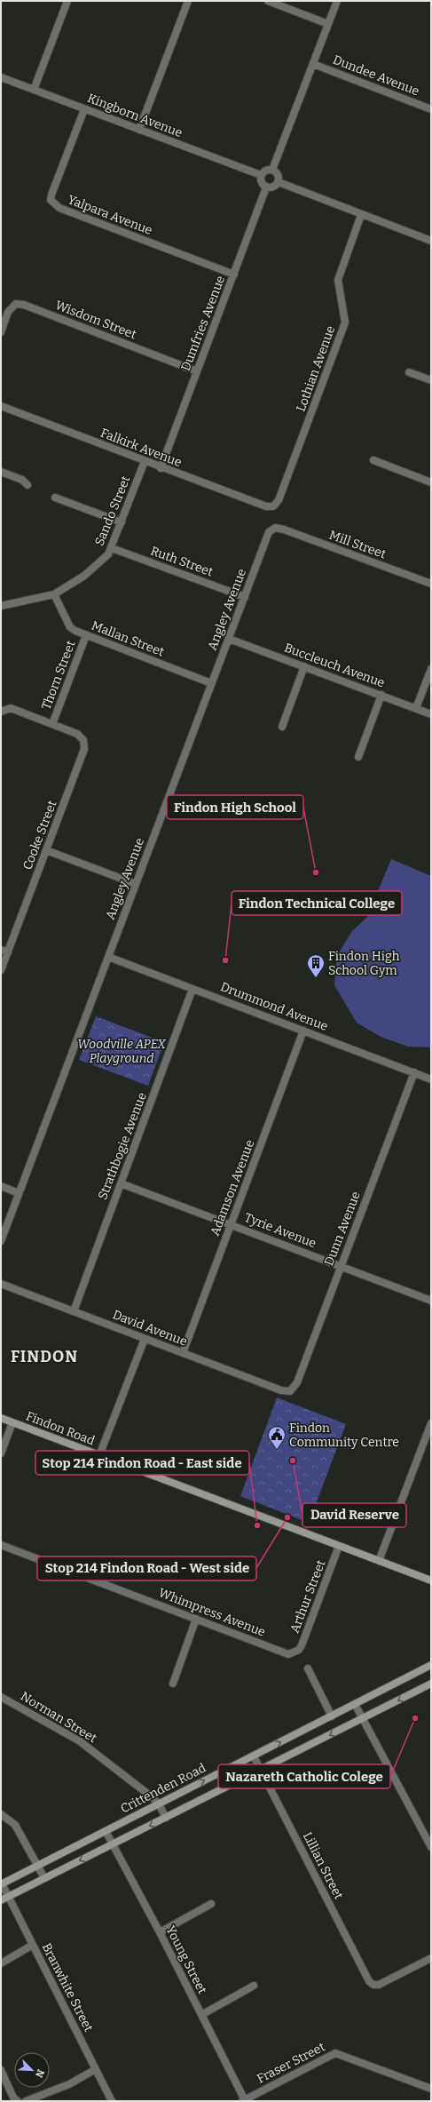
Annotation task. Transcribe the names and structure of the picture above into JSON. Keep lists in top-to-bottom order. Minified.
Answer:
{"streets":{"main road":["Findon Road","Crittenden Road"],"street":["Dundee Avenue","Kingborn Avenue","Yalpara Avenue","Wisdom Street","Dumfries Avenue","Lothian Avenue","Falkirk Avenue","Sando Street","Mill Street","Ruth Street","Angley Avenue","Mallan Street","Buccleuch Avenue","Thorn Street","Cooke Street","Drummond Avenue","Strathbogie Avenue","Adamson Avenue","Dunn Avenue","Tyrie Avenue","David Avenue","Arthur Street","Whimpress Avenue","Norman Street","Lillian Street","Young Street","Branwhite Street","Fraser Street"]},"crossings":[["Kingborn Avenue","Yalpara Avenue"],["Kingborn Avenue","Dumfries Avenue"],["Yalpara Avenue","Dumfries Avenue"],["Wisdom Street","Dumfries Avenue"],["Dumfries Avenue","Falkirk Avenue"],["Lothian Avenue","Falkirk Avenue"],["Falkirk Avenue","Sando Street"],["Sando Street","Ruth Street"],["Sando Street","Mallan Street"],["Mill Street","Angley Avenue"],["Ruth Street","Angley Avenue"],["Angley Avenue","Mallan Street"],["Angley Avenue","Buccleuch Avenue"],["Angley Avenue","Drummond Avenue"],["Mallan Street","Thorn Street"],["Thorn Street","Cooke Street"],["Drummond Avenue","Strathbogie Avenue"],["Drummond Avenue","Adamson Avenue"],["Drummond Avenue","Dunn Avenue"],["Strathbogie Avenue","Tyrie Avenue"],["Strathbogie Avenue","David Avenue"],["Adamson Avenue","Tyrie Avenue"],["Adamson Avenue","David Avenue"],["Dunn Avenue","Tyrie Avenue"],["Dunn Avenue","David Avenue"],["Findon Road","Arthur Street"],["Arthur Street","Whimpress Avenue"],["Norman Street","Crittenden Road"],["Crittenden Road","Lillian Street"],["Crittenden Road","Young Street"],["Crittenden Road","Branwhite Street"],["Young Street","Fraser Street"]],"districts":["FINDON"],"parks":["Woodville APEX Playground"],"places":{"other":["Findon High School","Findon Technical College","David Reserve","Stop 214 Findon Road - West side","Stop 214 Findon Road - East side","Nazareth Catholic Colege"],"building":["Findon High School Gym"],"public building":["Findon Community Centre"]},"north":"bottom right"}
